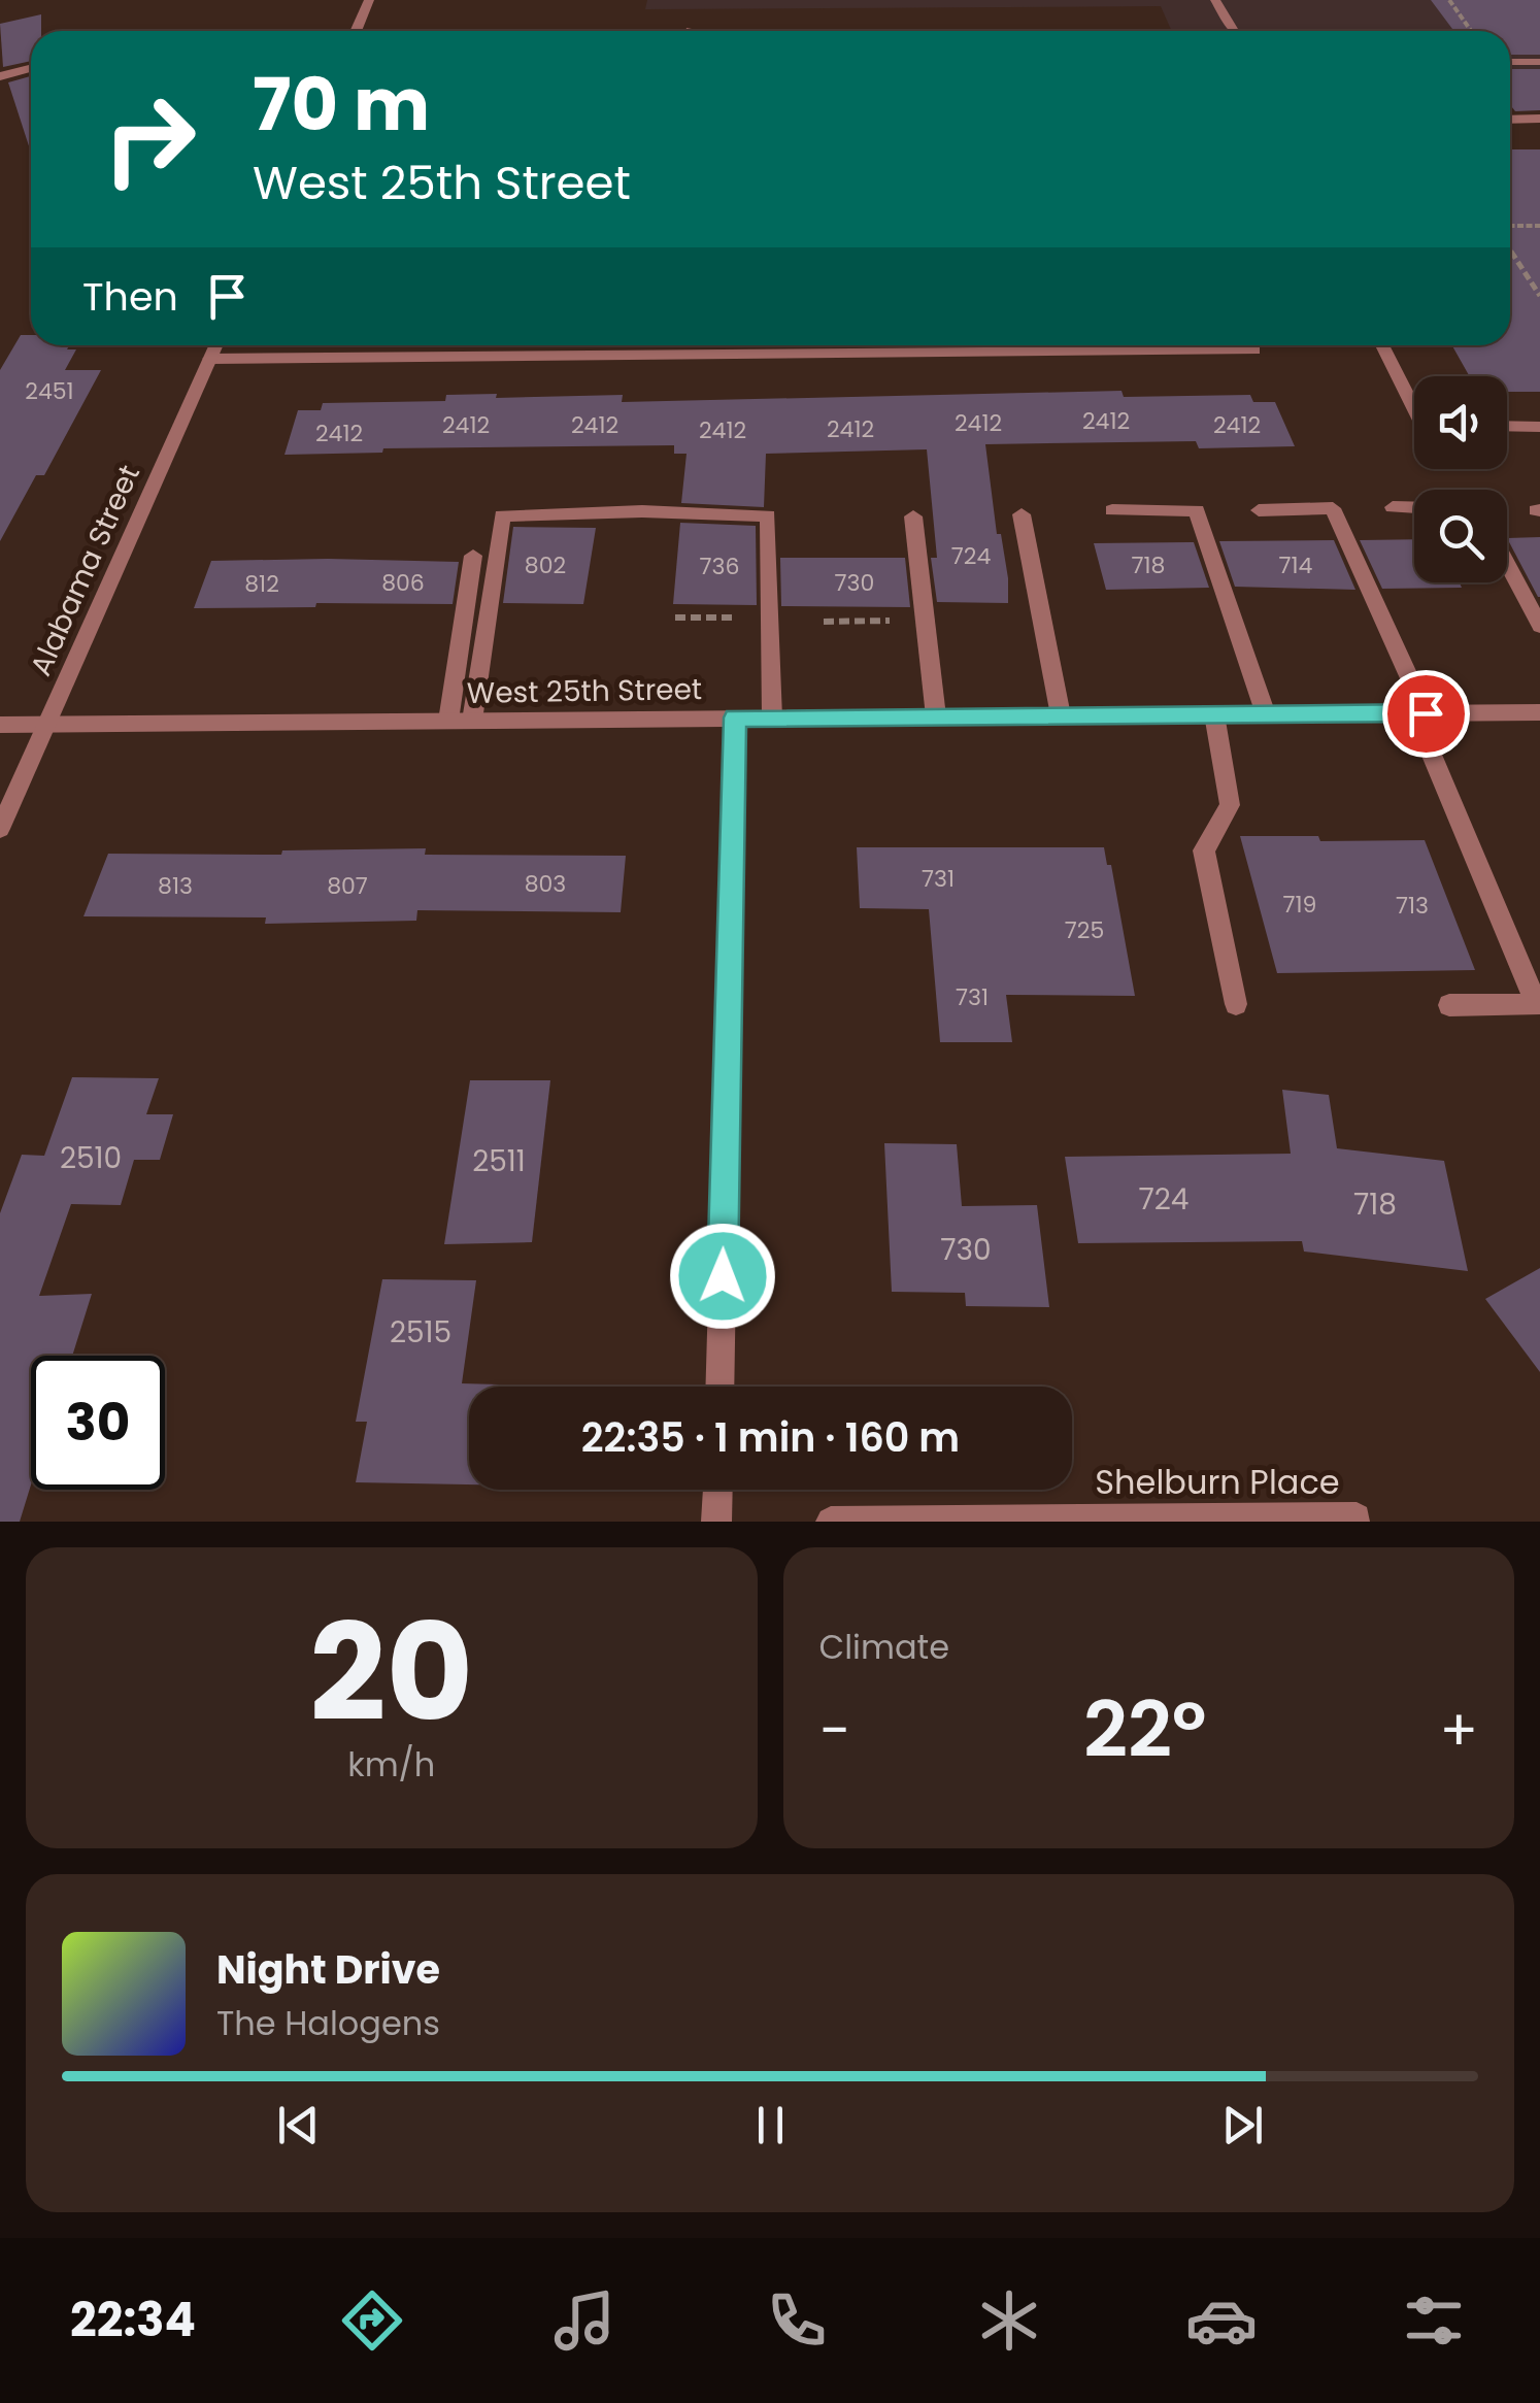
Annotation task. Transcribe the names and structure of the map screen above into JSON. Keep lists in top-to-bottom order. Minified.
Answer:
{"streets":{"street":["Alabama Street","West 25th Street","Shelburn Place"]},"crossings":[["Alabama Street","West 25th Street"]],"house_numbers":["2451","2412","2412","2412","2412","2412","2412","2412","2412","724","802","718","714","736","806","730","812","731","803","813","807","719","713","725","731","2510","2511","724","718","730","2515"],"page":{"turn":["70 m","West 25th Street"],"then":"Then","limit":"30","trip":"22:35 · 1 min · 160 m","tile":[["20","km/h"],"Climate"],"heat":["−","22°","+"],"song":["Night Drive","The Halogens"],"tabs":"22:34"}}
